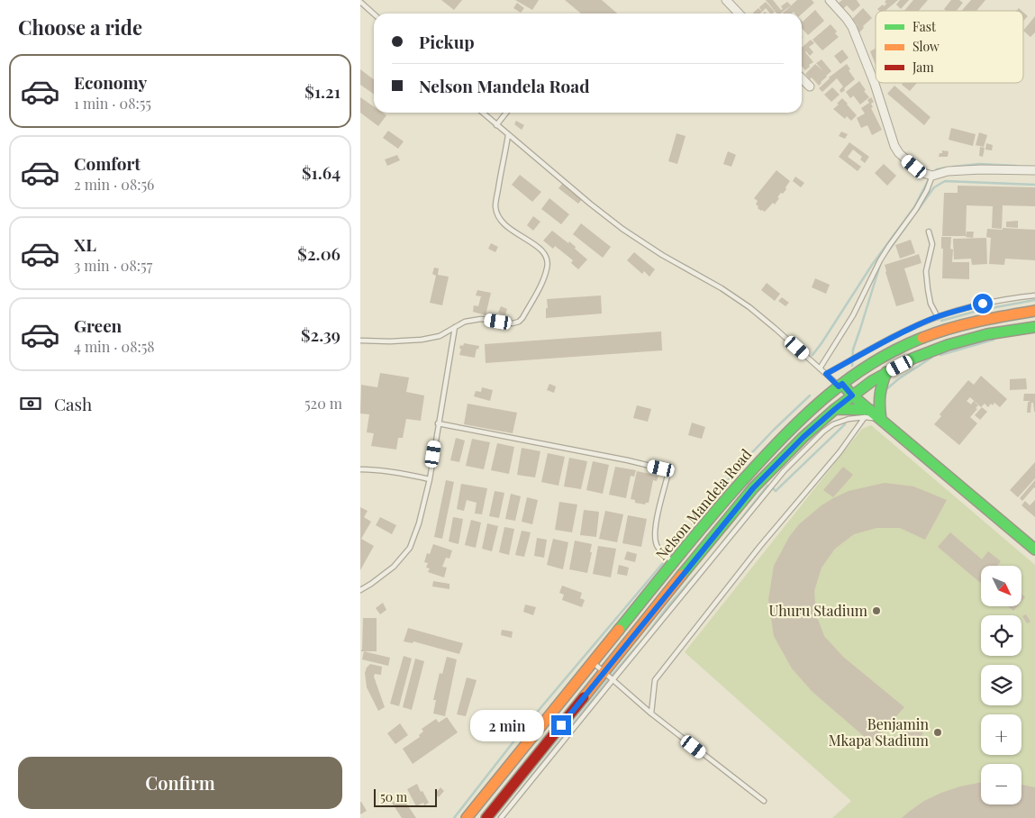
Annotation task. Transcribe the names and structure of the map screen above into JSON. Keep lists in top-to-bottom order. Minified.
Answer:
{"streets":{"main road":["Nelson Mandela Road"]},"places":["Uhuru Stadium","Benjamin Mkapa Stadium"],"legend":["Fast","Slow","Jam"],"scale_bar":"50 m","north":"bottom right","page":{"heading":"Choose a ride","banner":["Pickup","Nelson Mandela Road"],"list":[{"name":"Economy","note":"1 min · 08:55","value":"$1.21"},{"name":"Comfort","note":"2 min · 08:56","value":"$1.64"},{"name":"XL","note":"3 min · 08:57","value":"$2.06"},{"name":"Green","note":"4 min · 08:58","value":"$2.39"}],"pay":["Cash","520 m"],"map_buttons":["+","−"],"bubble":"2 min","buttons":"Confirm","scale":"50 m"}}
